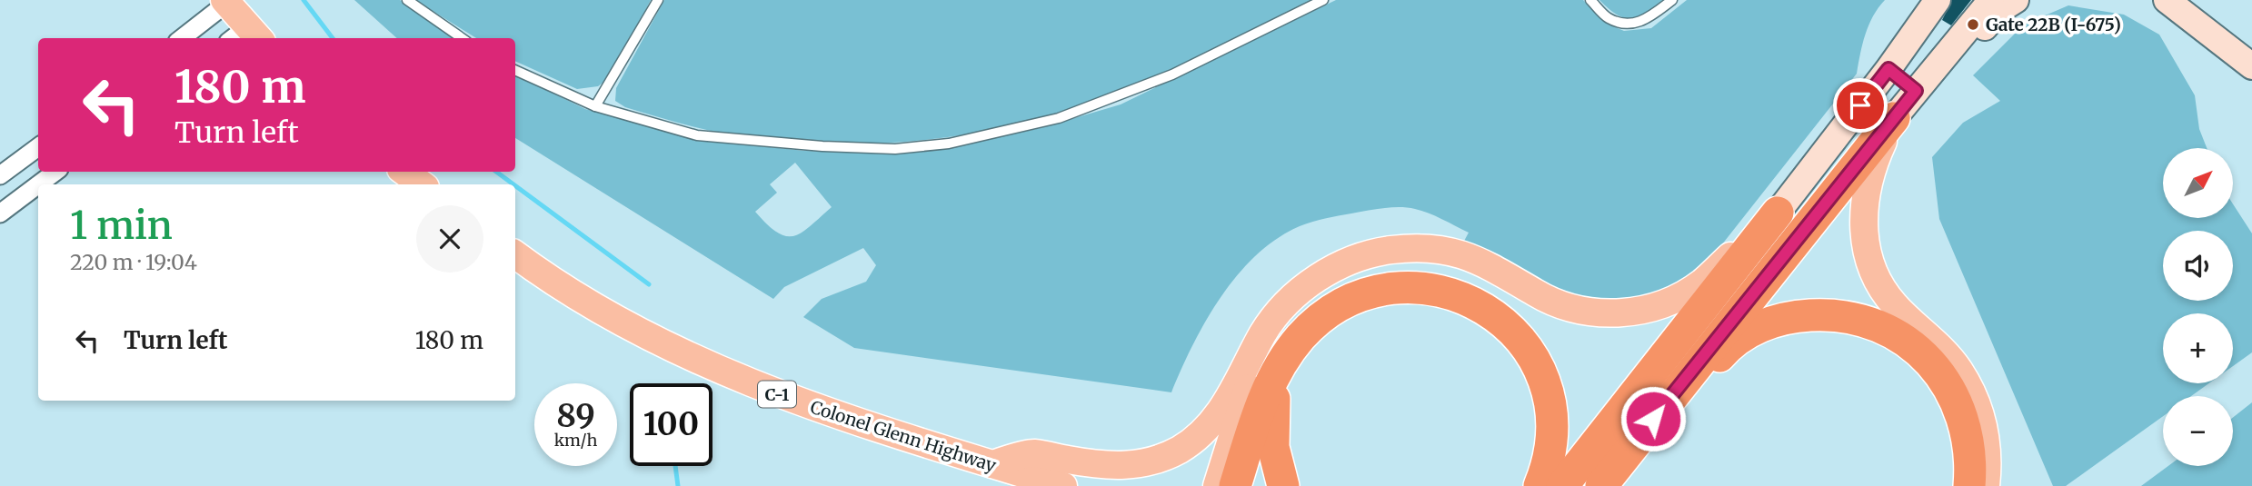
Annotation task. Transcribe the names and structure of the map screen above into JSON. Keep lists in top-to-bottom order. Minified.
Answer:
{"streets":{"main road":["C-1","Colonel Glenn Highway"]},"places":["Gate 22B (I-675)"],"north":"top right","page":{"turn":["180 m","Turn left"],"map_buttons":["+","−"],"heading":["1 min","220 m · 19:04"],"list":[{"name":"Turn left","value":"180 m"}],"speed":"89 km/h","limit":"100"}}
